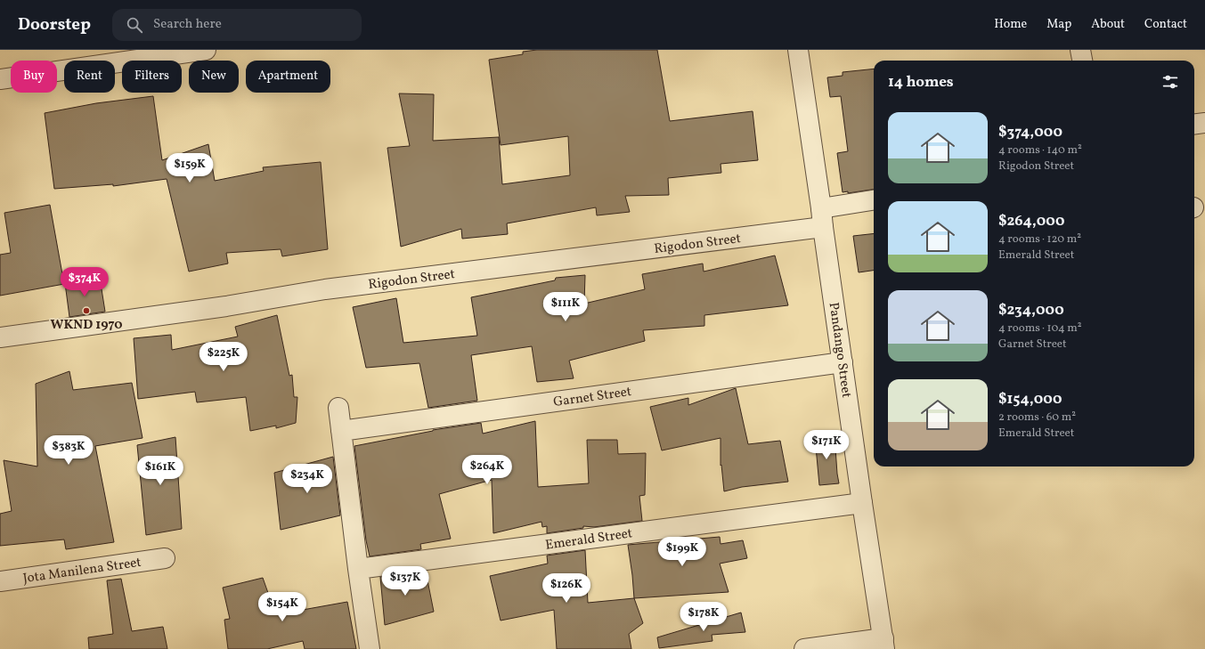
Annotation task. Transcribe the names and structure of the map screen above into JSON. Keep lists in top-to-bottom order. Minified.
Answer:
{"streets":{"street":["Rigodon Street","Pandango Street","Garnet Street","Emerald Street","Jota Manilena Street"]},"crossings":[["Rigodon Street","Pandango Street"],["Pandango Street","Garnet Street"],["Pandango Street","Emerald Street"]],"places":["WKND 1970"],"page":{"header":"Doorstep","search":"Search here","nav":["Home","Map","About","Contact"],"chip":["Buy","Rent","Filters","New","Apartment"],"heading":"14 homes","list":[{"name":"$374,000","note":"4 rooms · 140 m² · Rigodon Street"},{"name":"$264,000","note":"4 rooms · 120 m² · Emerald Street"},{"name":"$234,000","note":"4 rooms · 104 m² · Garnet Street"},{"name":"$154,000","note":"2 rooms · 60 m² · Emerald Street"}],"price":["$159K","$374K","$111K","$225K","$171K","$383K","$264K","$161K","$234K","$199K","$137K","$126K","$154K","$178K"]}}
